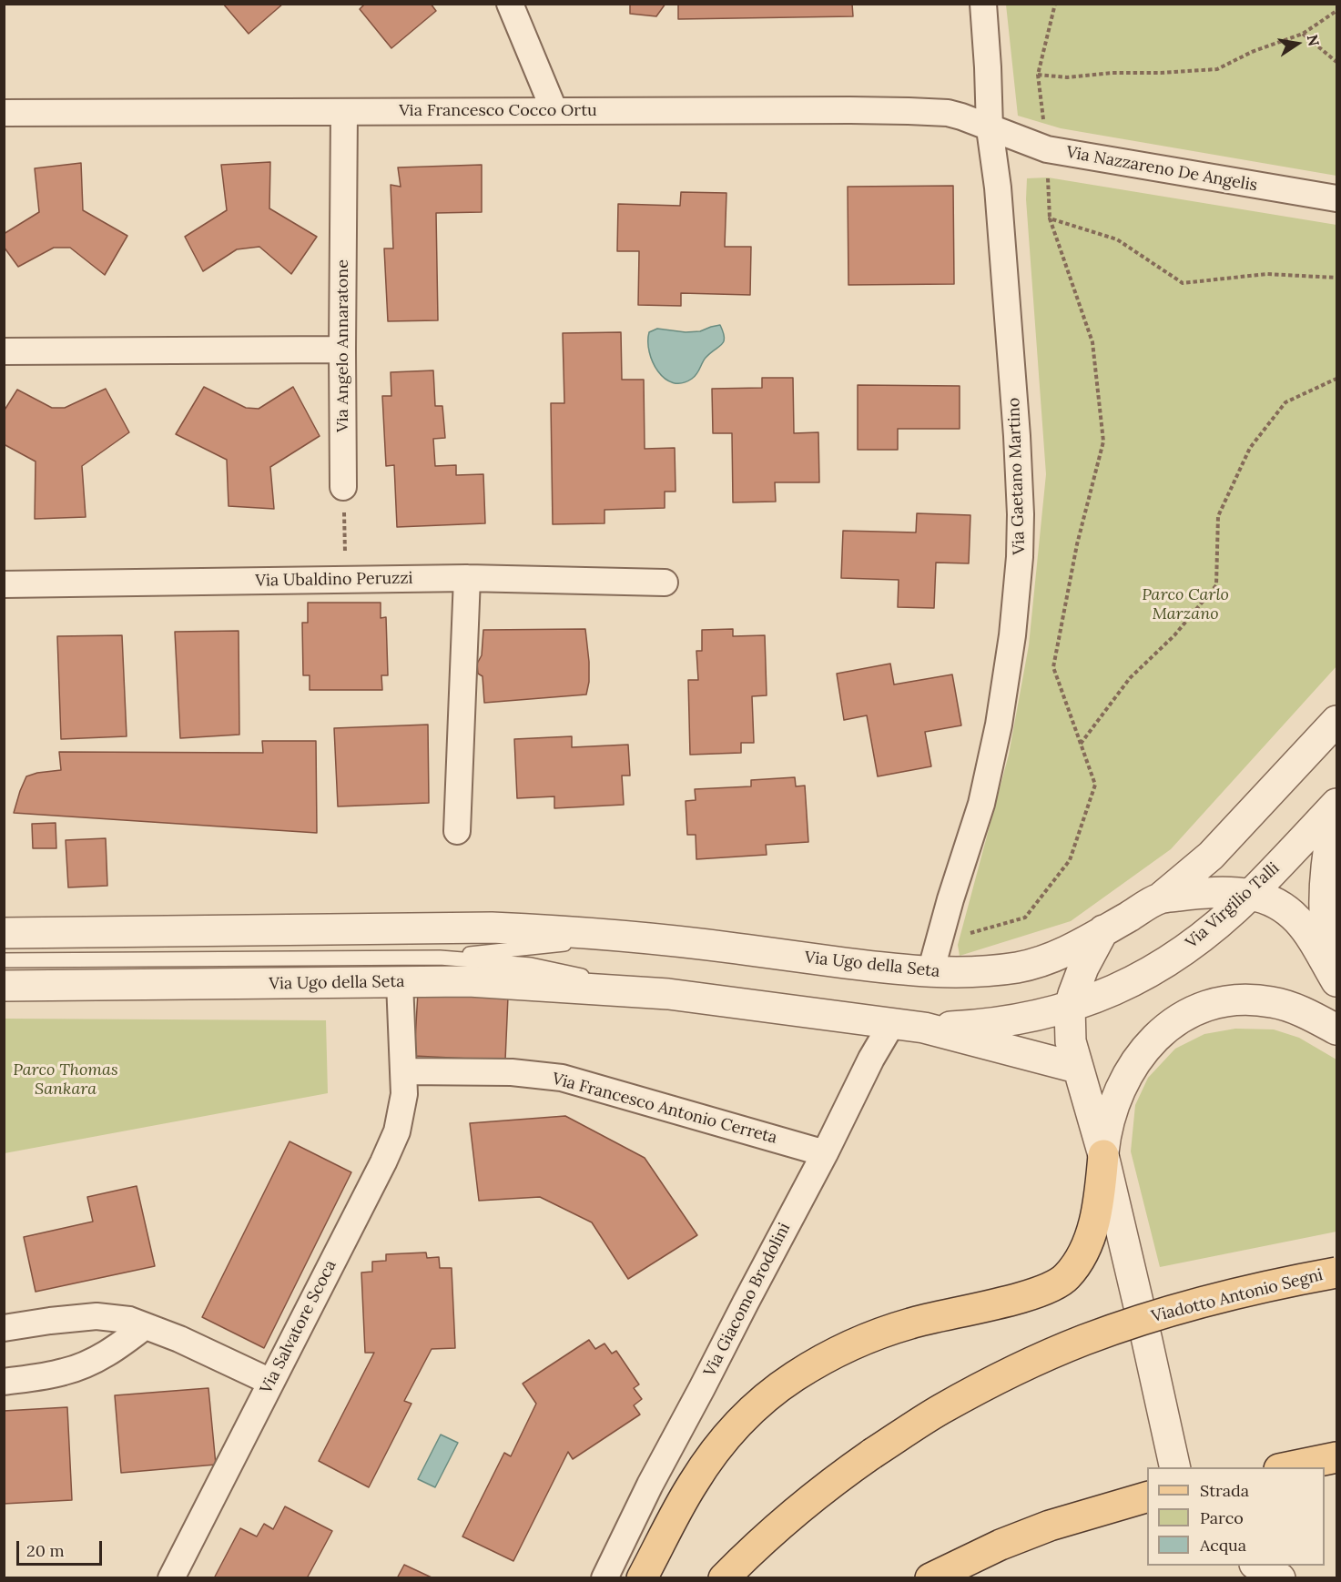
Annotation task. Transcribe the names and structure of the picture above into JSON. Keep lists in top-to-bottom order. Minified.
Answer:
{"streets":{"main road":["Viadotto Antonio Segni"],"street":["Via Francesco Cocco Ortu","Via Nazzareno De Angelis","Via Angelo Annaratone","Via Gaetano Martino","Via Ubaldino Peruzzi","Via Virgilio Talli","Via Ugo della Seta","Via Francesco Antonio Cerreta","Via Giacomo Brodolini","Via Salvatore Scoca"]},"crossings":[["Via Francesco Cocco Ortu","Via Nazzareno De Angelis"],["Via Francesco Cocco Ortu","Via Angelo Annaratone"],["Via Francesco Cocco Ortu","Via Gaetano Martino"],["Via Nazzareno De Angelis","Via Gaetano Martino"],["Via Gaetano Martino","Via Ugo della Seta"],["Via Virgilio Talli","Via Ugo della Seta"],["Via Ugo della Seta","Via Giacomo Brodolini"],["Via Ugo della Seta","Via Salvatore Scoca"],["Via Francesco Antonio Cerreta","Via Giacomo Brodolini"],["Via Francesco Antonio Cerreta","Via Salvatore Scoca"]],"parks":["Parco Carlo Marzano","Parco Thomas Sankara"],"legend":["Strada","Parco","Acqua"],"scale_bar":"20 m","north":"right"}
